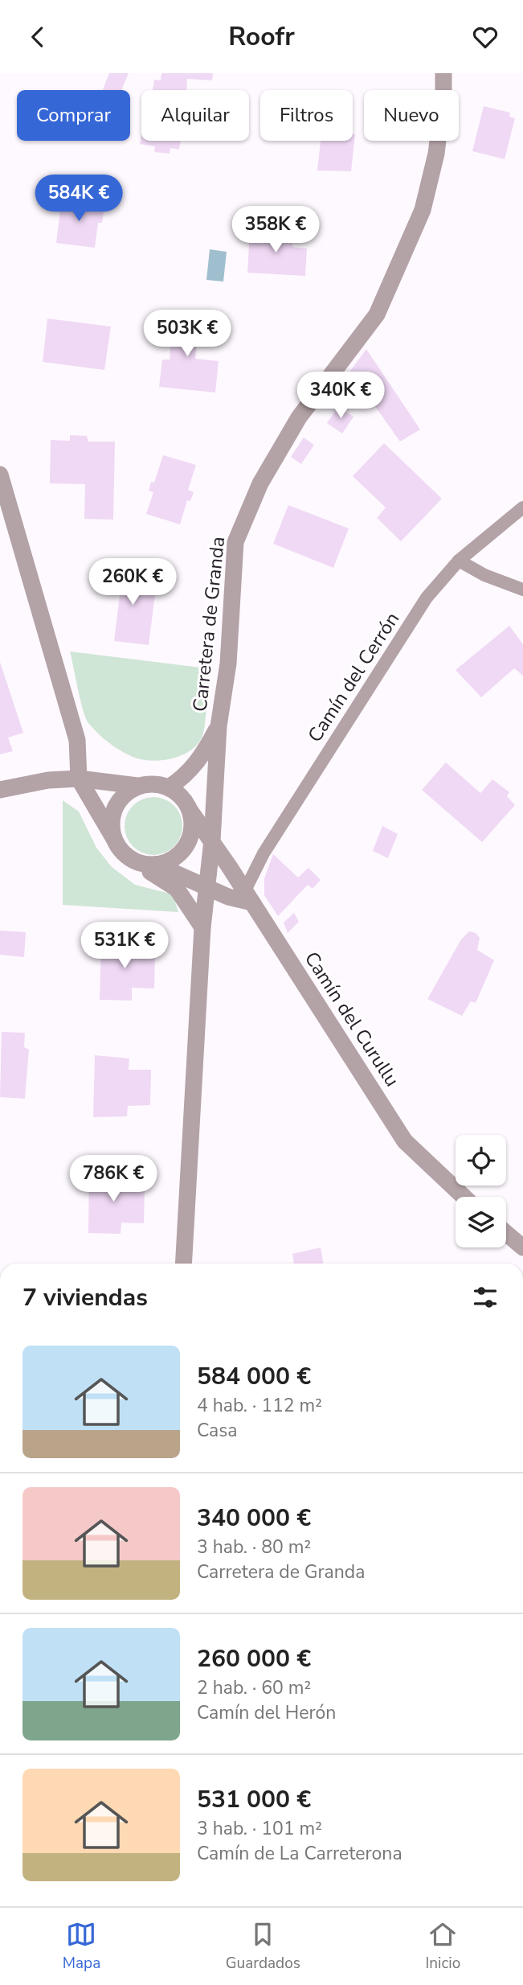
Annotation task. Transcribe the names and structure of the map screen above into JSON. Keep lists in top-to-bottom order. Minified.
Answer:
{"streets":{"street":["Carretera de Granda","Camín del Curullu"],"lane":["Camín del Cerrón"]},"crossings":[["Carretera de Granda","Camín del Curullu"],["Camín del Cerrón","Camín del Curullu"]],"page":{"header":"Roofr","chip":["Comprar","Alquilar","Filtros","Nuevo"],"price":["584K €","358K €","503K €","340K €","260K €","531K €","786K €"],"heading":"7 viviendas","list":[{"name":"584 000 €","note":"4 hab. · 112 m² · Casa"},{"name":"340 000 €","note":"3 hab. · 80 m² · Carretera de Granda"},{"name":"260 000 €","note":"2 hab. · 60 m² · Camín del Herón"},{"name":"531 000 €","note":"3 hab. · 101 m² · Camín de La Carreterona"}],"tabs":["Mapa","Guardados","Inicio"]}}
